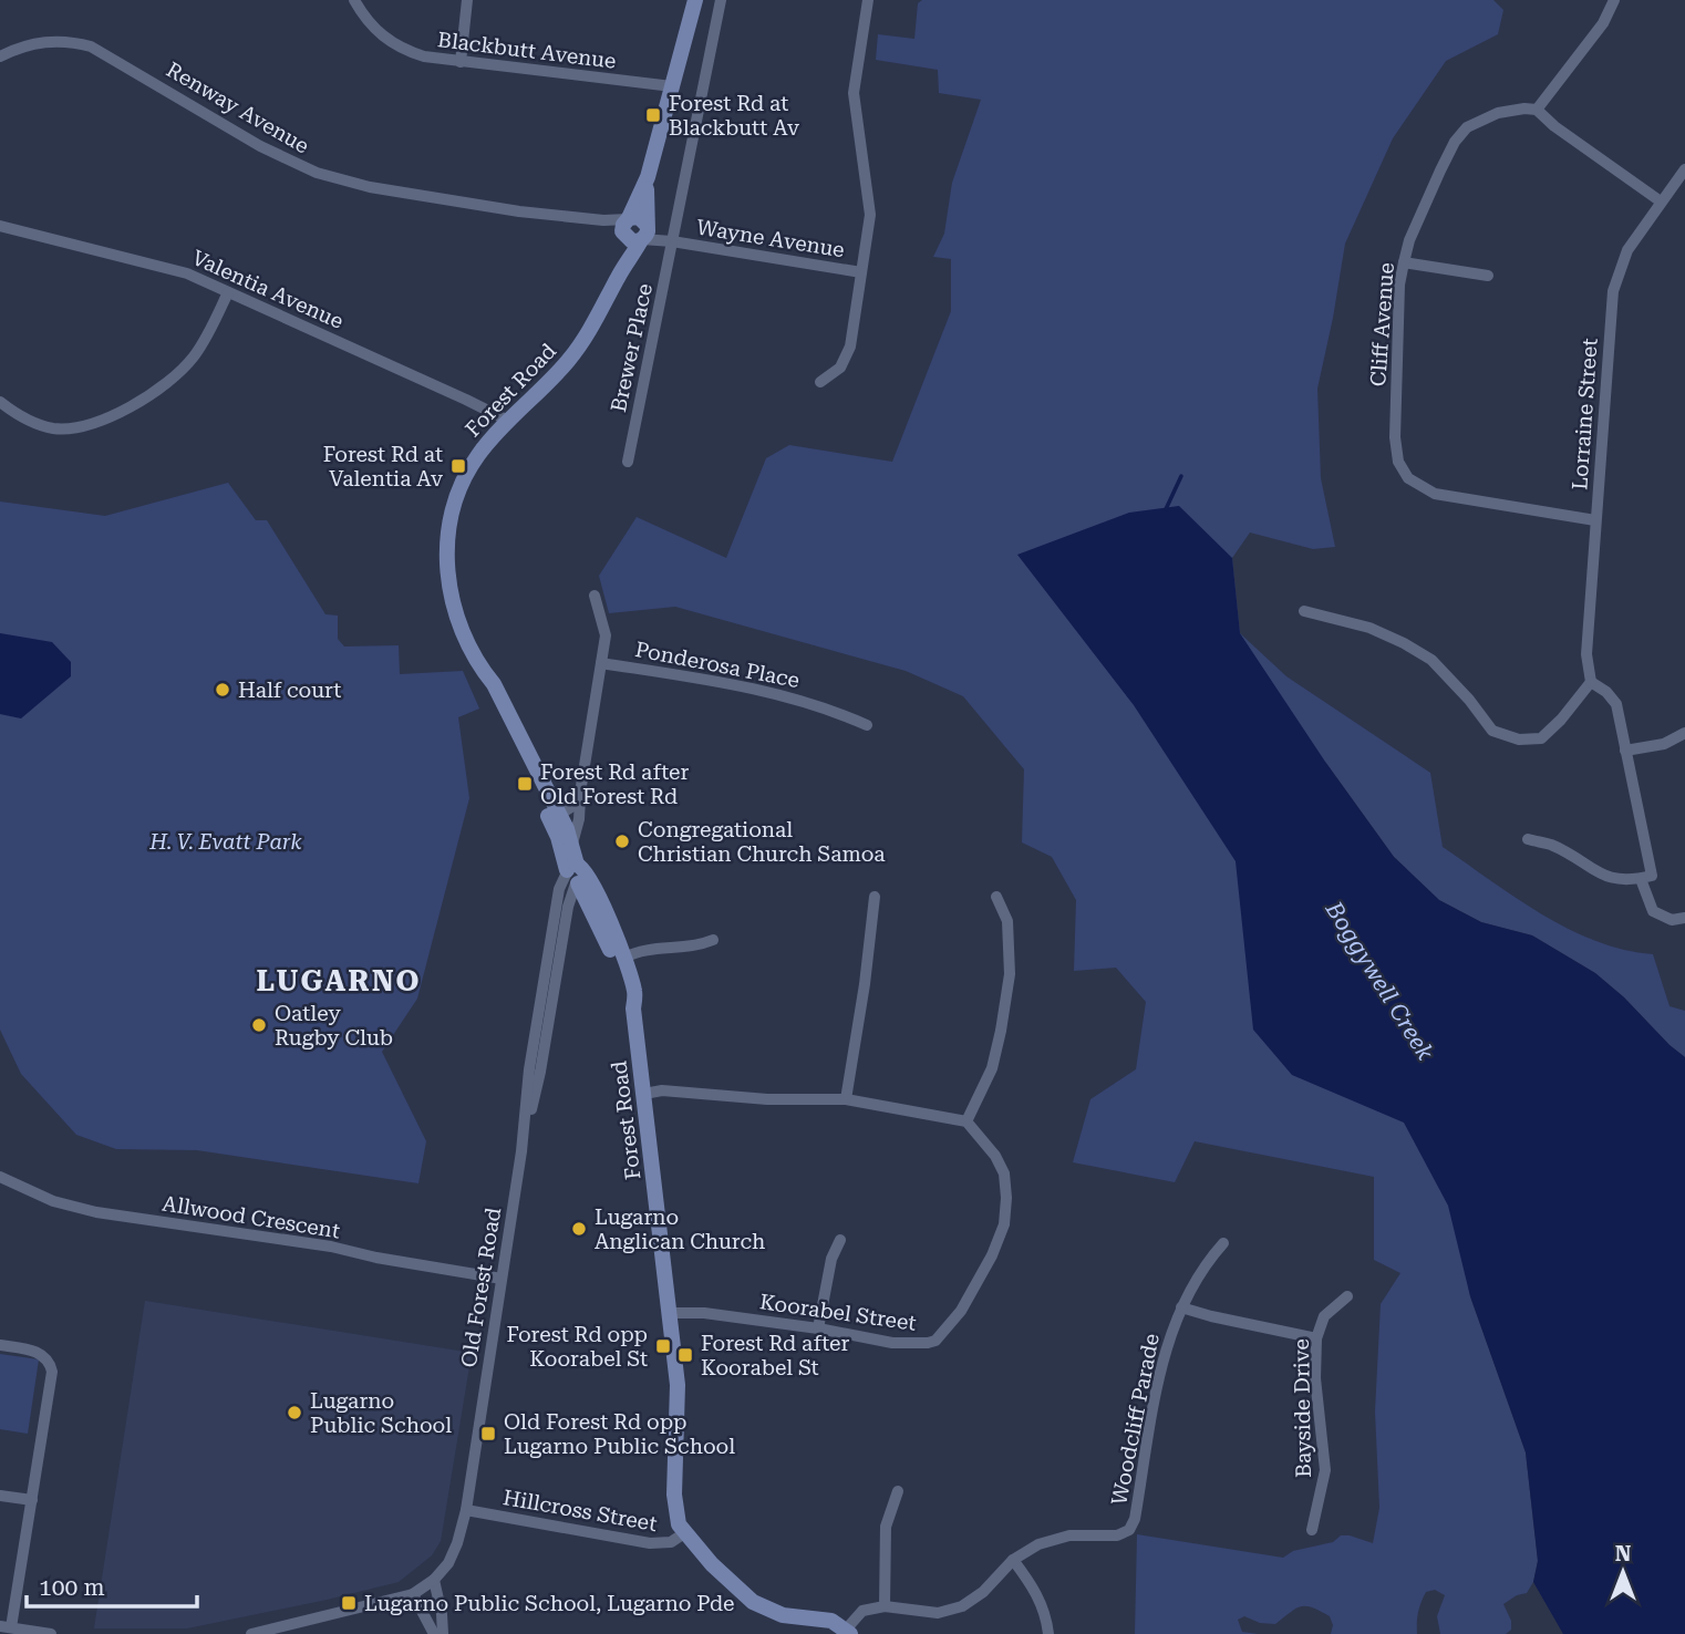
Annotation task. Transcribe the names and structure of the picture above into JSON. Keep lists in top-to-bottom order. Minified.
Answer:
{"streets":{"street":["Blackbutt Avenue","Renway Avenue","Wayne Avenue","Valentia Avenue","Cliff Avenue","Brewer Place","Forest Road","Lorraine Street","Ponderosa Place","Allwood Crescent","Old Forest Road","Koorabel Street","Bayside Drive","Woodcliff Parade","Hillcross Street"]},"crossings":[["Renway Avenue","Wayne Avenue"],["Renway Avenue","Forest Road"],["Wayne Avenue","Brewer Place"],["Wayne Avenue","Forest Road"],["Valentia Avenue","Forest Road"],["Cliff Avenue","Lorraine Street"],["Forest Road","Ponderosa Place"],["Forest Road","Old Forest Road"],["Forest Road","Koorabel Street"],["Forest Road","Hillcross Street"],["Allwood Crescent","Old Forest Road"],["Old Forest Road","Hillcross Street"]],"districts":["LUGARNO"],"water":["Boggywell Creek"],"parks":["H. V. Evatt Park"],"places":{"transit":["Forest Rd at Blackbutt Av","Forest Rd at Valentia Av","Forest Rd after Old Forest Rd","Forest Rd opp Koorabel St","Forest Rd after Koorabel St","Old Forest Rd opp Lugarno Public School","Lugarno Public School, Lugarno Pde"],"other":["Half court","Congregational Christian Church Samoa","Oatley Rugby Club","Lugarno Anglican Church","Lugarno Public School"]},"scale_bar":"100 m","north":"top"}
